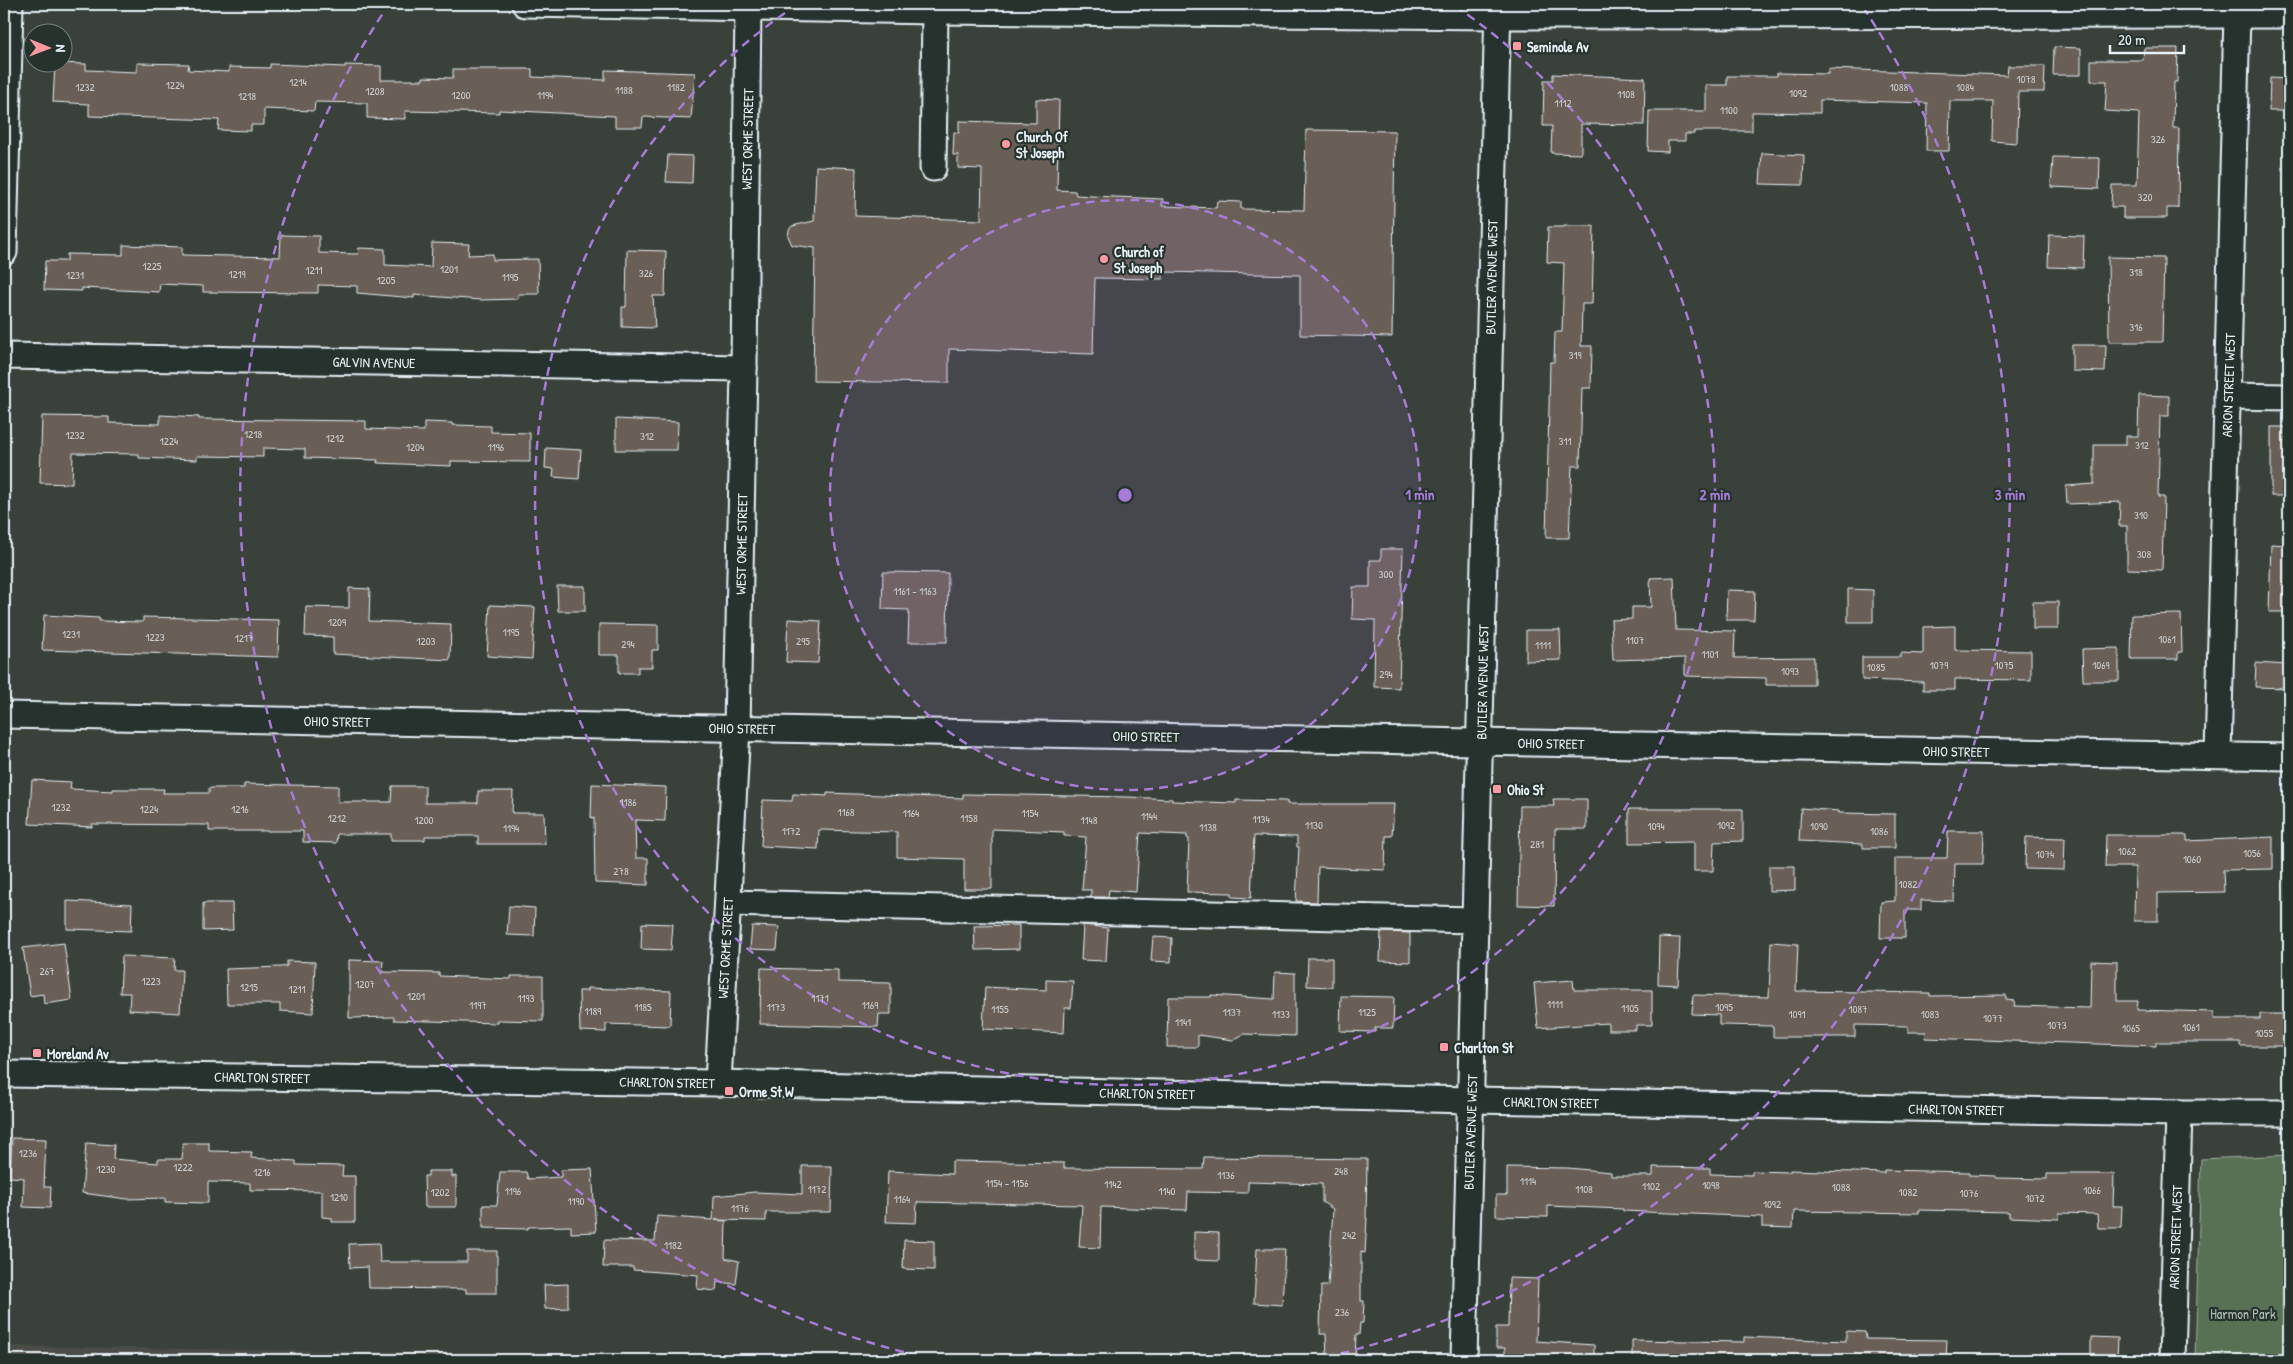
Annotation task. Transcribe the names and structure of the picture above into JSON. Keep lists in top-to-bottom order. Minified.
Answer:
{"streets":{"street":["WEST ORME STREET","BUTLER AVENUE WEST","GALVIN AVENUE","ARION STREET WEST","OHIO STREET","CHARLTON STREET"]},"crossings":[["WEST ORME STREET","GALVIN AVENUE"],["WEST ORME STREET","OHIO STREET"],["WEST ORME STREET","CHARLTON STREET"],["BUTLER AVENUE WEST","OHIO STREET"],["BUTLER AVENUE WEST","CHARLTON STREET"],["ARION STREET WEST","OHIO STREET"],["ARION STREET WEST","CHARLTON STREET"]],"parks":["Harmon Park"],"places":{"transit":["Seminole Av","Ohio St","Charlton St","Moreland Av","Orme St W"],"other":["Church Of St Joseph","Church of St Joseph"]},"house_numbers":["1078","1214","1224","1232","1182","1088","1084","1188","1208","1092","1108","1200","1194","1218","1112","1100","326","320","1225","1201","1211","318","326","1219","1231","1195","1205","316","319","1218","1232","312","1212","1224","311","312","1204","1196","310","308","300","1161 - 1163","1209","1195","1231","1223","1217","1061","1107","1203","295","294","1111","1101","1079","1075","1069","1085","1093","294","1186","1232","1224","1216","1168","1164","1154","1144","1212","1158","1134","1200","1148","1130","1092","1094","1090","1138","1194","1172","1086","281","1062","1056","1074","1060","278","1082","267","1223","1207","1215","1211","1201","1193","1171","1111","1197","1169","1185","1173","1095","1105","1155","1087","1189","1137","1125","1133","1091","1083","1077","1141","1073","1061","1065","1055","1236","1222","1230","248","1216","1136","1114","1154 - 1156","1142","1098","1102","1088","1172","1108","1066","1196","1140","1202","1082","1076","1210","1072","1164","1190","1092","1176","242","1182","236"],"scale_bar":"20 m","north":"right","rings":["1 min","2 min","3 min"]}
